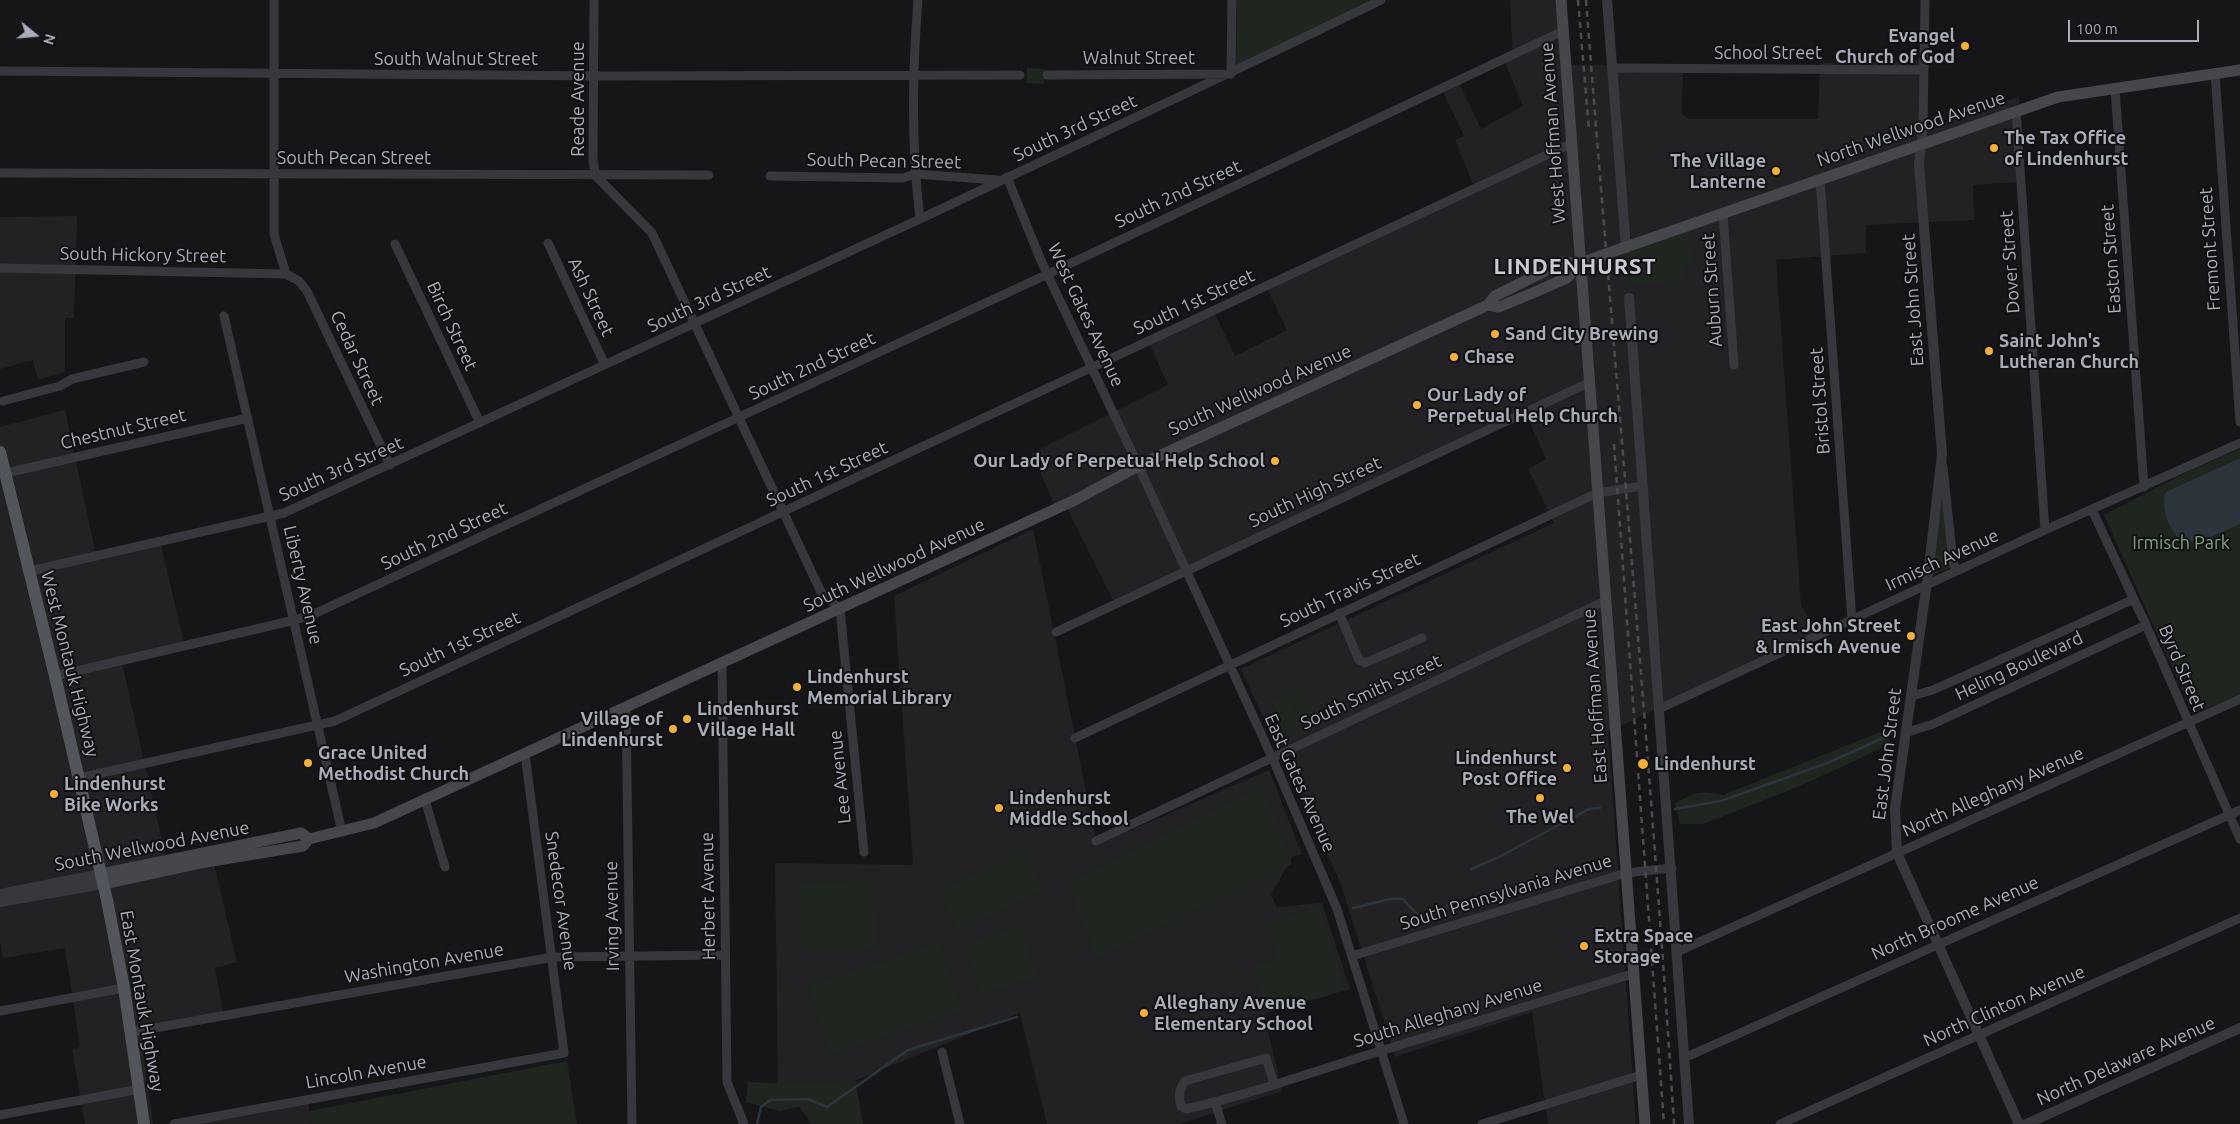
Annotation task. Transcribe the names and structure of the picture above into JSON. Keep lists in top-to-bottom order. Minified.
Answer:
{"streets":{"main road":["North Wellwood Avenue","West Hoffman Avenue","South Wellwood Avenue","West Montauk Highway","East Hoffman Avenue","East Montauk Highway"],"street":["School Street","Walnut Street","South Walnut Street","Reade Avenue","South 3rd Street","South Pecan Street","South 2nd Street","Fremont Street","South Hickory Street","Easton Street","Dover Street","Auburn Street","Ash Street","East John Street","South 1st Street","West Gates Avenue","Birch Street","Cedar Street","Bristol Street","Chestnut Street","South High Street","Irmisch Avenue","Liberty Avenue","South Travis Street","Heling Boulevard","Byrd Street","South Smith Street","Lee Avenue","East Gates Avenue","North Alleghany Avenue","South Pennsylvania Avenue","Herbert Avenue","Snedecor Avenue","Irving Avenue","North Broome Avenue","Washington Avenue","North Clinton Avenue","South Alleghany Avenue","North Delaware Avenue","Lincoln Avenue"]},"crossings":[["Walnut Street","South 3rd Street"],["South Walnut Street","Reade Avenue"],["Reade Avenue","South 3rd Street"],["Reade Avenue","South Pecan Street"],["Reade Avenue","South 2nd Street"],["Reade Avenue","South 1st Street"],["Reade Avenue","South Wellwood Avenue"],["Reade Avenue","Lee Avenue"],["South 3rd Street","South Pecan Street"],["South 3rd Street","Ash Street"],["South 3rd Street","West Gates Avenue"],["South 3rd Street","Birch Street"],["South 3rd Street","Cedar Street"],["South 3rd Street","Liberty Avenue"],["South 3rd Street","West Montauk Highway"],["North Wellwood Avenue","Fremont Street"],["North Wellwood Avenue","Easton Street"],["North Wellwood Avenue","Dover Street"],["North Wellwood Avenue","Auburn Street"],["North Wellwood Avenue","East John Street"],["North Wellwood Avenue","South Wellwood Avenue"],["North Wellwood Avenue","Bristol Street"],["West Hoffman Avenue","South 2nd Street"],["West Hoffman Avenue","South 1st Street"],["West Hoffman Avenue","South Wellwood Avenue"],["West Hoffman Avenue","East Hoffman Avenue"],["South Pecan Street","West Gates Avenue"],["South 2nd Street","West Gates Avenue"],["South 2nd Street","Liberty Avenue"],["South 2nd Street","West Montauk Highway"],["South Hickory Street","Cedar Street"],["Easton Street","Irmisch Avenue"],["Dover Street","Irmisch Avenue"],["East John Street","Irmisch Avenue"],["East John Street","Heling Boulevard"],["East John Street","North Alleghany Avenue"],["East John Street","North Broome Avenue"],["East John Street","North Clinton Avenue"],["South 1st Street","West Gates Avenue"],["South 1st Street","Liberty Avenue"],["South 1st Street","West Montauk Highway"],["West Gates Avenue","South Wellwood Avenue"],["West Gates Avenue","East Gates Avenue"],["South Wellwood Avenue","Liberty Avenue"],["South Wellwood Avenue","West Montauk Highway"],["South Wellwood Avenue","East Hoffman Avenue"],["South Wellwood Avenue","Lee Avenue"],["South Wellwood Avenue","East Gates Avenue"],["South Wellwood Avenue","Herbert Avenue"],["South Wellwood Avenue","Snedecor Avenue"],["South Wellwood Avenue","Irving Avenue"],["South Wellwood Avenue","East Montauk Highway"],["Bristol Street","Irmisch Avenue"],["Chestnut Street","Liberty Avenue"],["Chestnut Street","West Montauk Highway"],["South High Street","East Hoffman Avenue"],["South High Street","East Gates Avenue"],["Irmisch Avenue","Byrd Street"],["South Travis Street","East Hoffman Avenue"],["South Travis Street","East Gates Avenue"],["West Montauk Highway","East Montauk Highway"],["Heling Boulevard","Byrd Street"],["Byrd Street","North Alleghany Avenue"],["Byrd Street","North Broome Avenue"],["South Smith Street","East Hoffman Avenue"],["South Smith Street","East Gates Avenue"],["East Hoffman Avenue","South Pennsylvania Avenue"],["East Hoffman Avenue","South Alleghany Avenue"],["East Gates Avenue","South Pennsylvania Avenue"],["East Gates Avenue","South Alleghany Avenue"],["Herbert Avenue","Washington Avenue"],["Snedecor Avenue","Washington Avenue"],["Snedecor Avenue","Lincoln Avenue"],["Irving Avenue","Washington Avenue"],["Washington Avenue","East Montauk Highway"]],"districts":["LINDENHURST"],"parks":["Irmisch Park"],"places":["Evangel Church of God","The Tax Office of Lindenhurst","The Village Lanterne","Sand City Brewing","Saint John's Lutheran Church","Chase","Our Lady of Perpetual Help Church","Our Lady of Perpetual Help School","East John Street & Irmisch Avenue","Lindenhurst Memorial Library","Lindenhurst Village Hall","Village of Lindenhurst","Grace United Methodist Church","Lindenhurst","Lindenhurst Post Office","Lindenhurst Bike Works","The Wel","Lindenhurst Middle School","Extra Space Storage","Alleghany Avenue Elementary School"],"scale_bar":"100 m","north":"right"}
